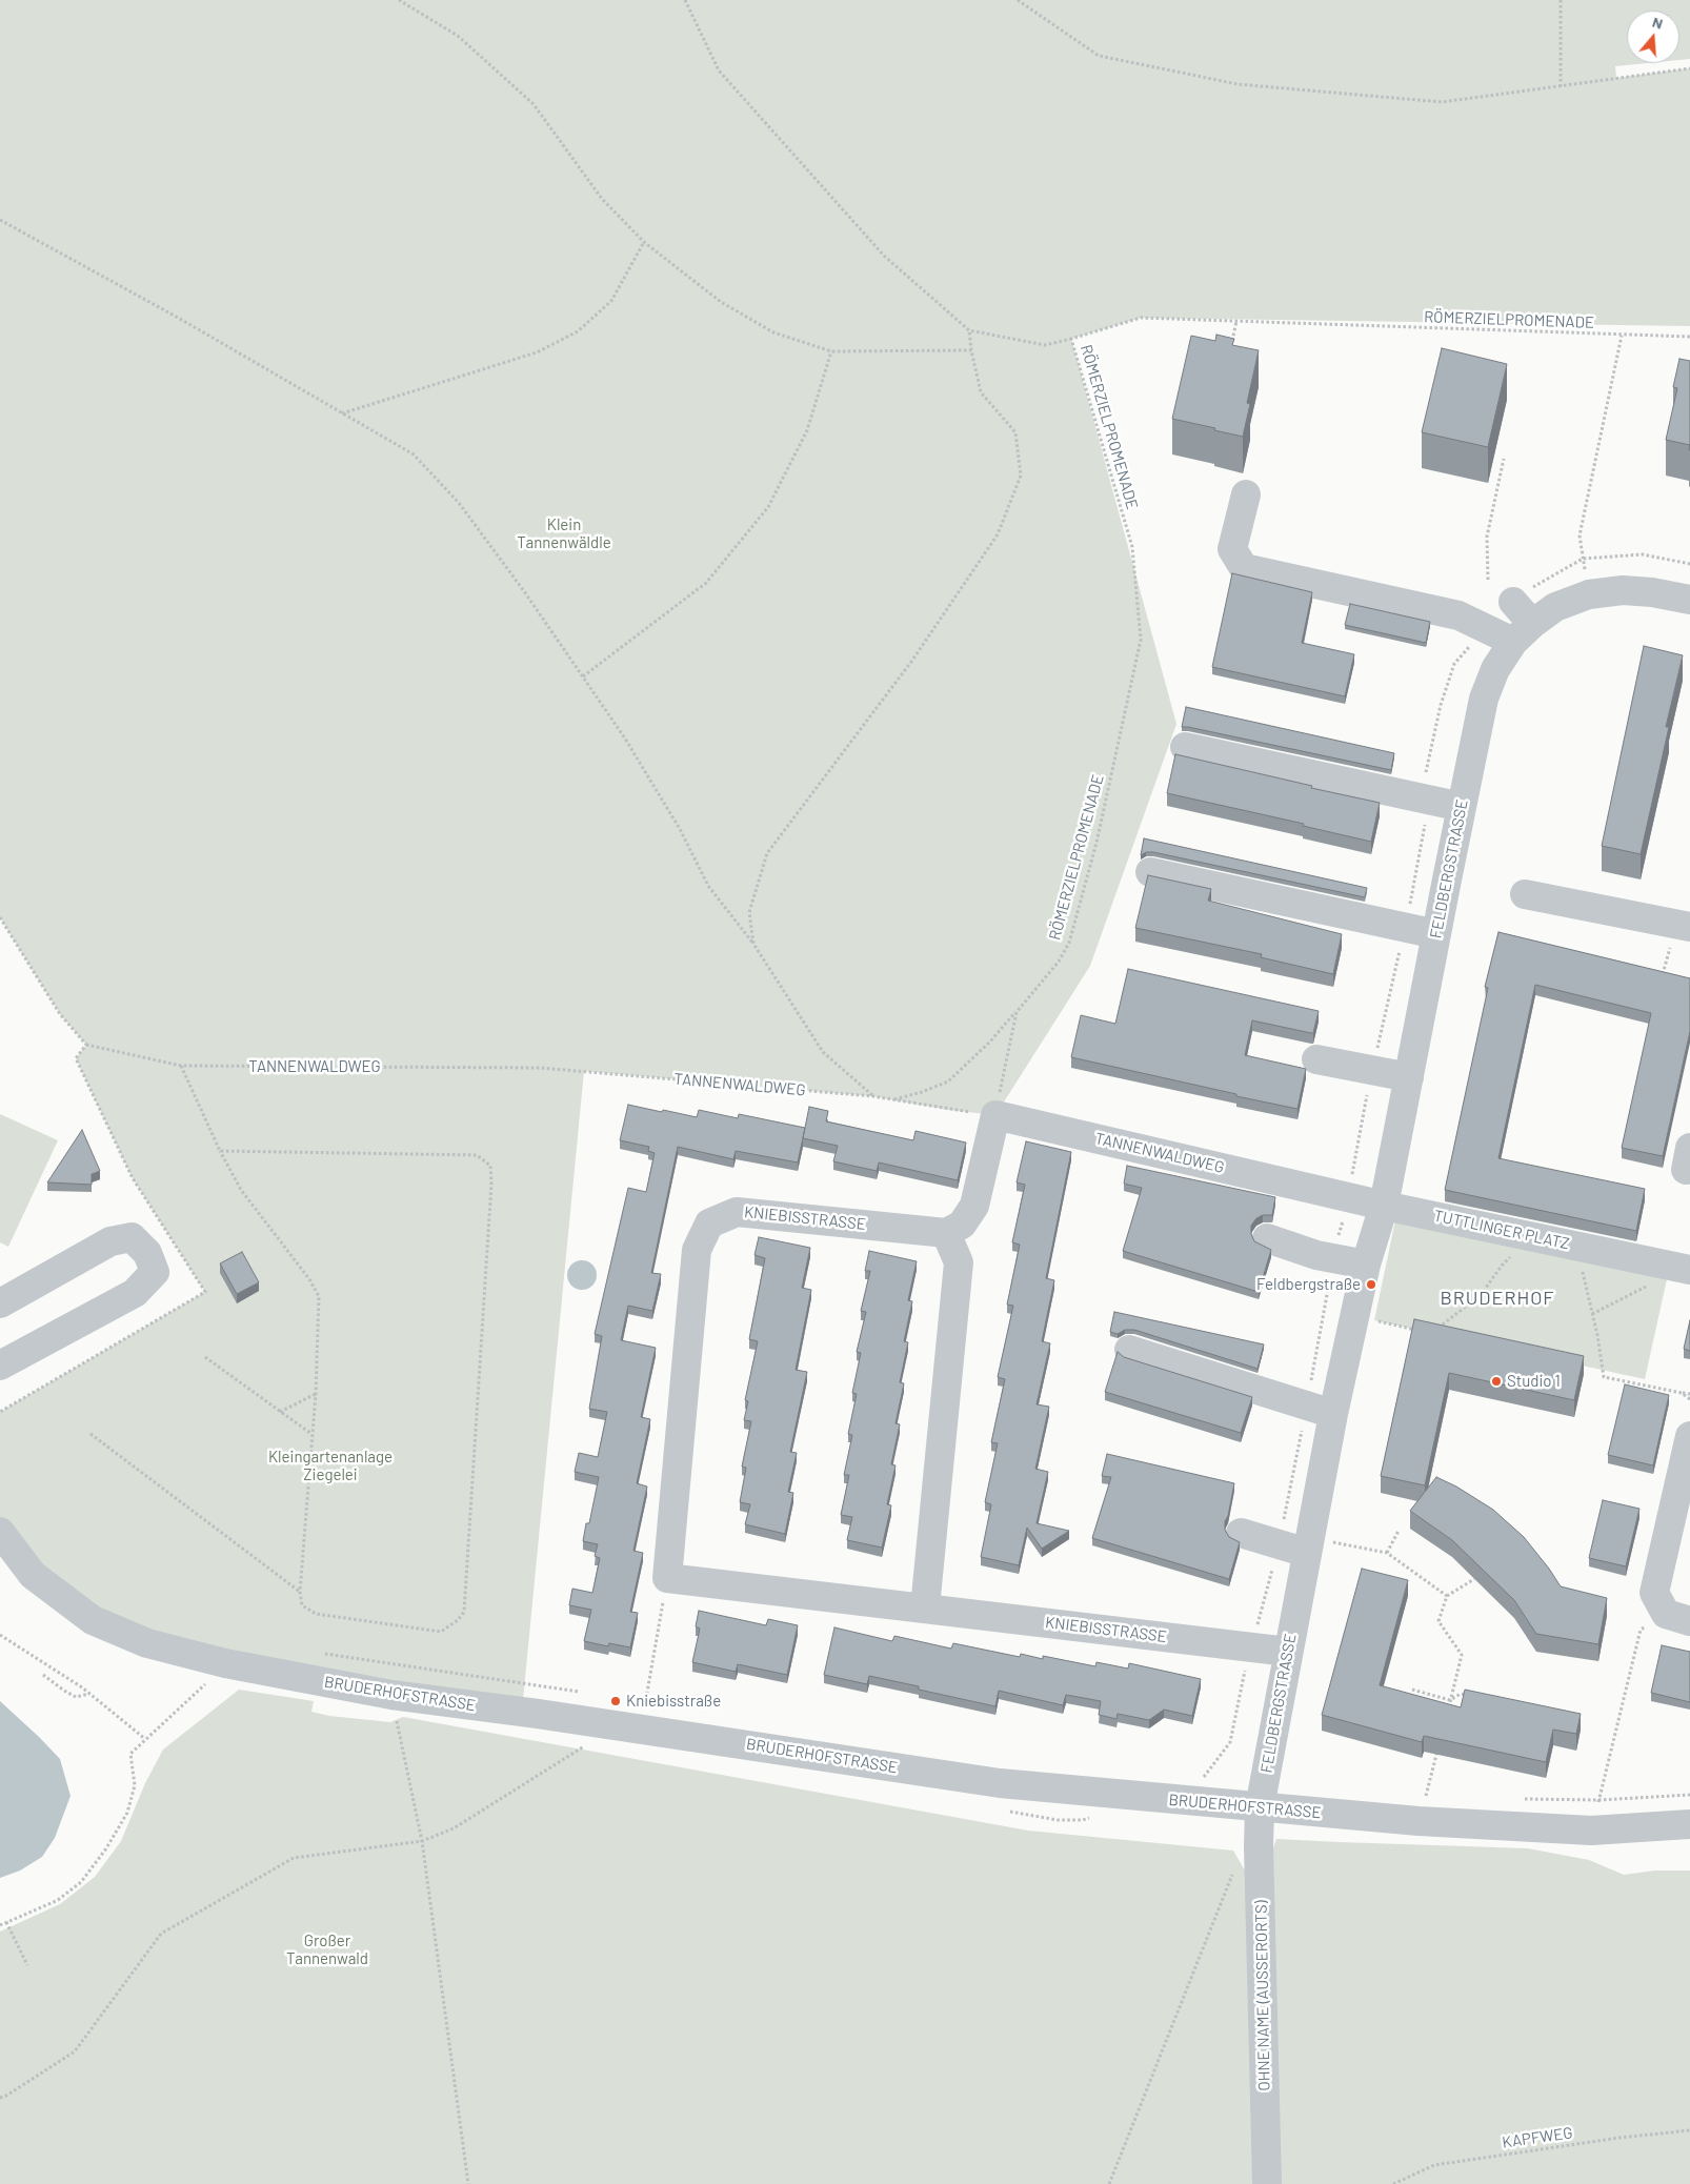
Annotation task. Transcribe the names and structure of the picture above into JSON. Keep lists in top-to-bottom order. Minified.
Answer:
{"streets":{"street":["FELDBERGSTRASSE","TANNENWALDWEG","KNIEBISSTRASSE","TUTTLINGER PLATZ","BRUDERHOFSTRASSE","OHNE NAME (AUSSERORTS)"],"path":["RÖMERZIELPROMENADE","KAPFWEG"]},"crossings":[["RÖMERZIELPROMENADE","TANNENWALDWEG"],["FELDBERGSTRASSE","TANNENWALDWEG"],["FELDBERGSTRASSE","KNIEBISSTRASSE"],["FELDBERGSTRASSE","TUTTLINGER PLATZ"],["FELDBERGSTRASSE","BRUDERHOFSTRASSE"],["FELDBERGSTRASSE","OHNE NAME (AUSSERORTS)"],["TANNENWALDWEG","TUTTLINGER PLATZ"],["BRUDERHOFSTRASSE","OHNE NAME (AUSSERORTS)"]],"districts":["BRUDERHOF"],"parks":["Klein Tannenwäldle","Kleingartenanlage Ziegelei","Großer Tannenwald"],"places":["Feldbergstraße","Studio 1","Kniebisstraße"],"north":"top"}
